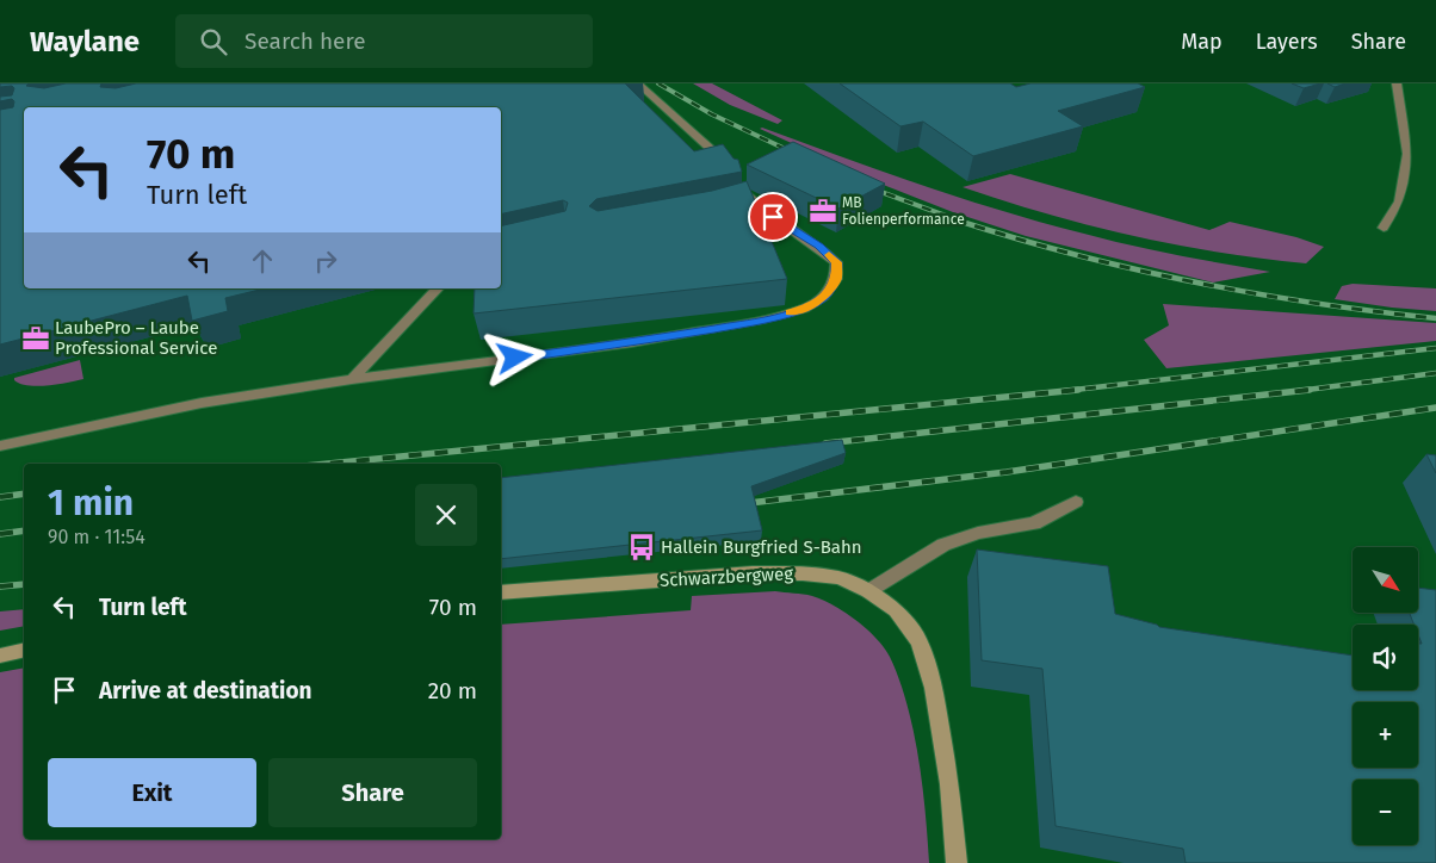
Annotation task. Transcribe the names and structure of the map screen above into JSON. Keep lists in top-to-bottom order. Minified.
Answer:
{"streets":{"street":["Schwarzbergweg"]},"places":{"office":["MB Folienperformance","LaubePro – Laube Professional Service"],"bus stop":["Hallein Burgfried S-Bahn"]},"north":"bottom right","page":{"header":"Waylane","search":"Search here","nav":["Map","Layers","Share"],"turn":["70 m","Turn left"],"heading":["1 min","90 m · 11:54"],"map_buttons":["+","−"],"list":[{"name":"Turn left","value":"70 m"},{"name":"Arrive at destination","value":"20 m"}],"buttons":["Exit","Share"]}}
